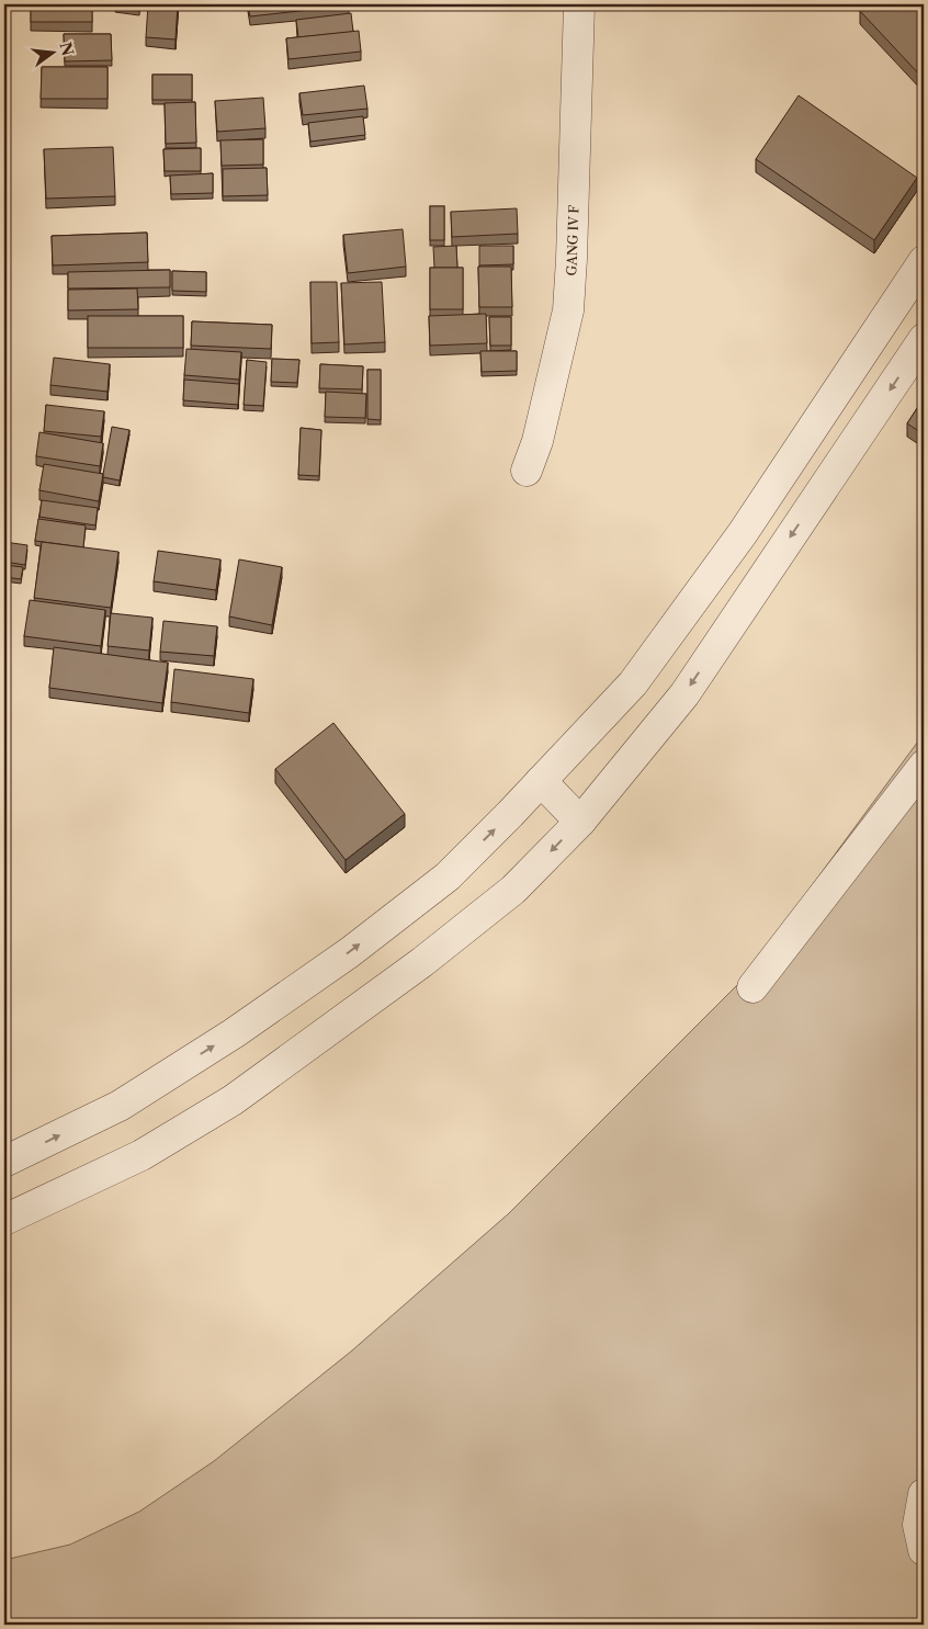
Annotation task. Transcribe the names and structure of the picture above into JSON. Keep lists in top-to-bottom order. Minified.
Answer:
{"streets":{"street":["GANG IV F"]},"north":"right"}
